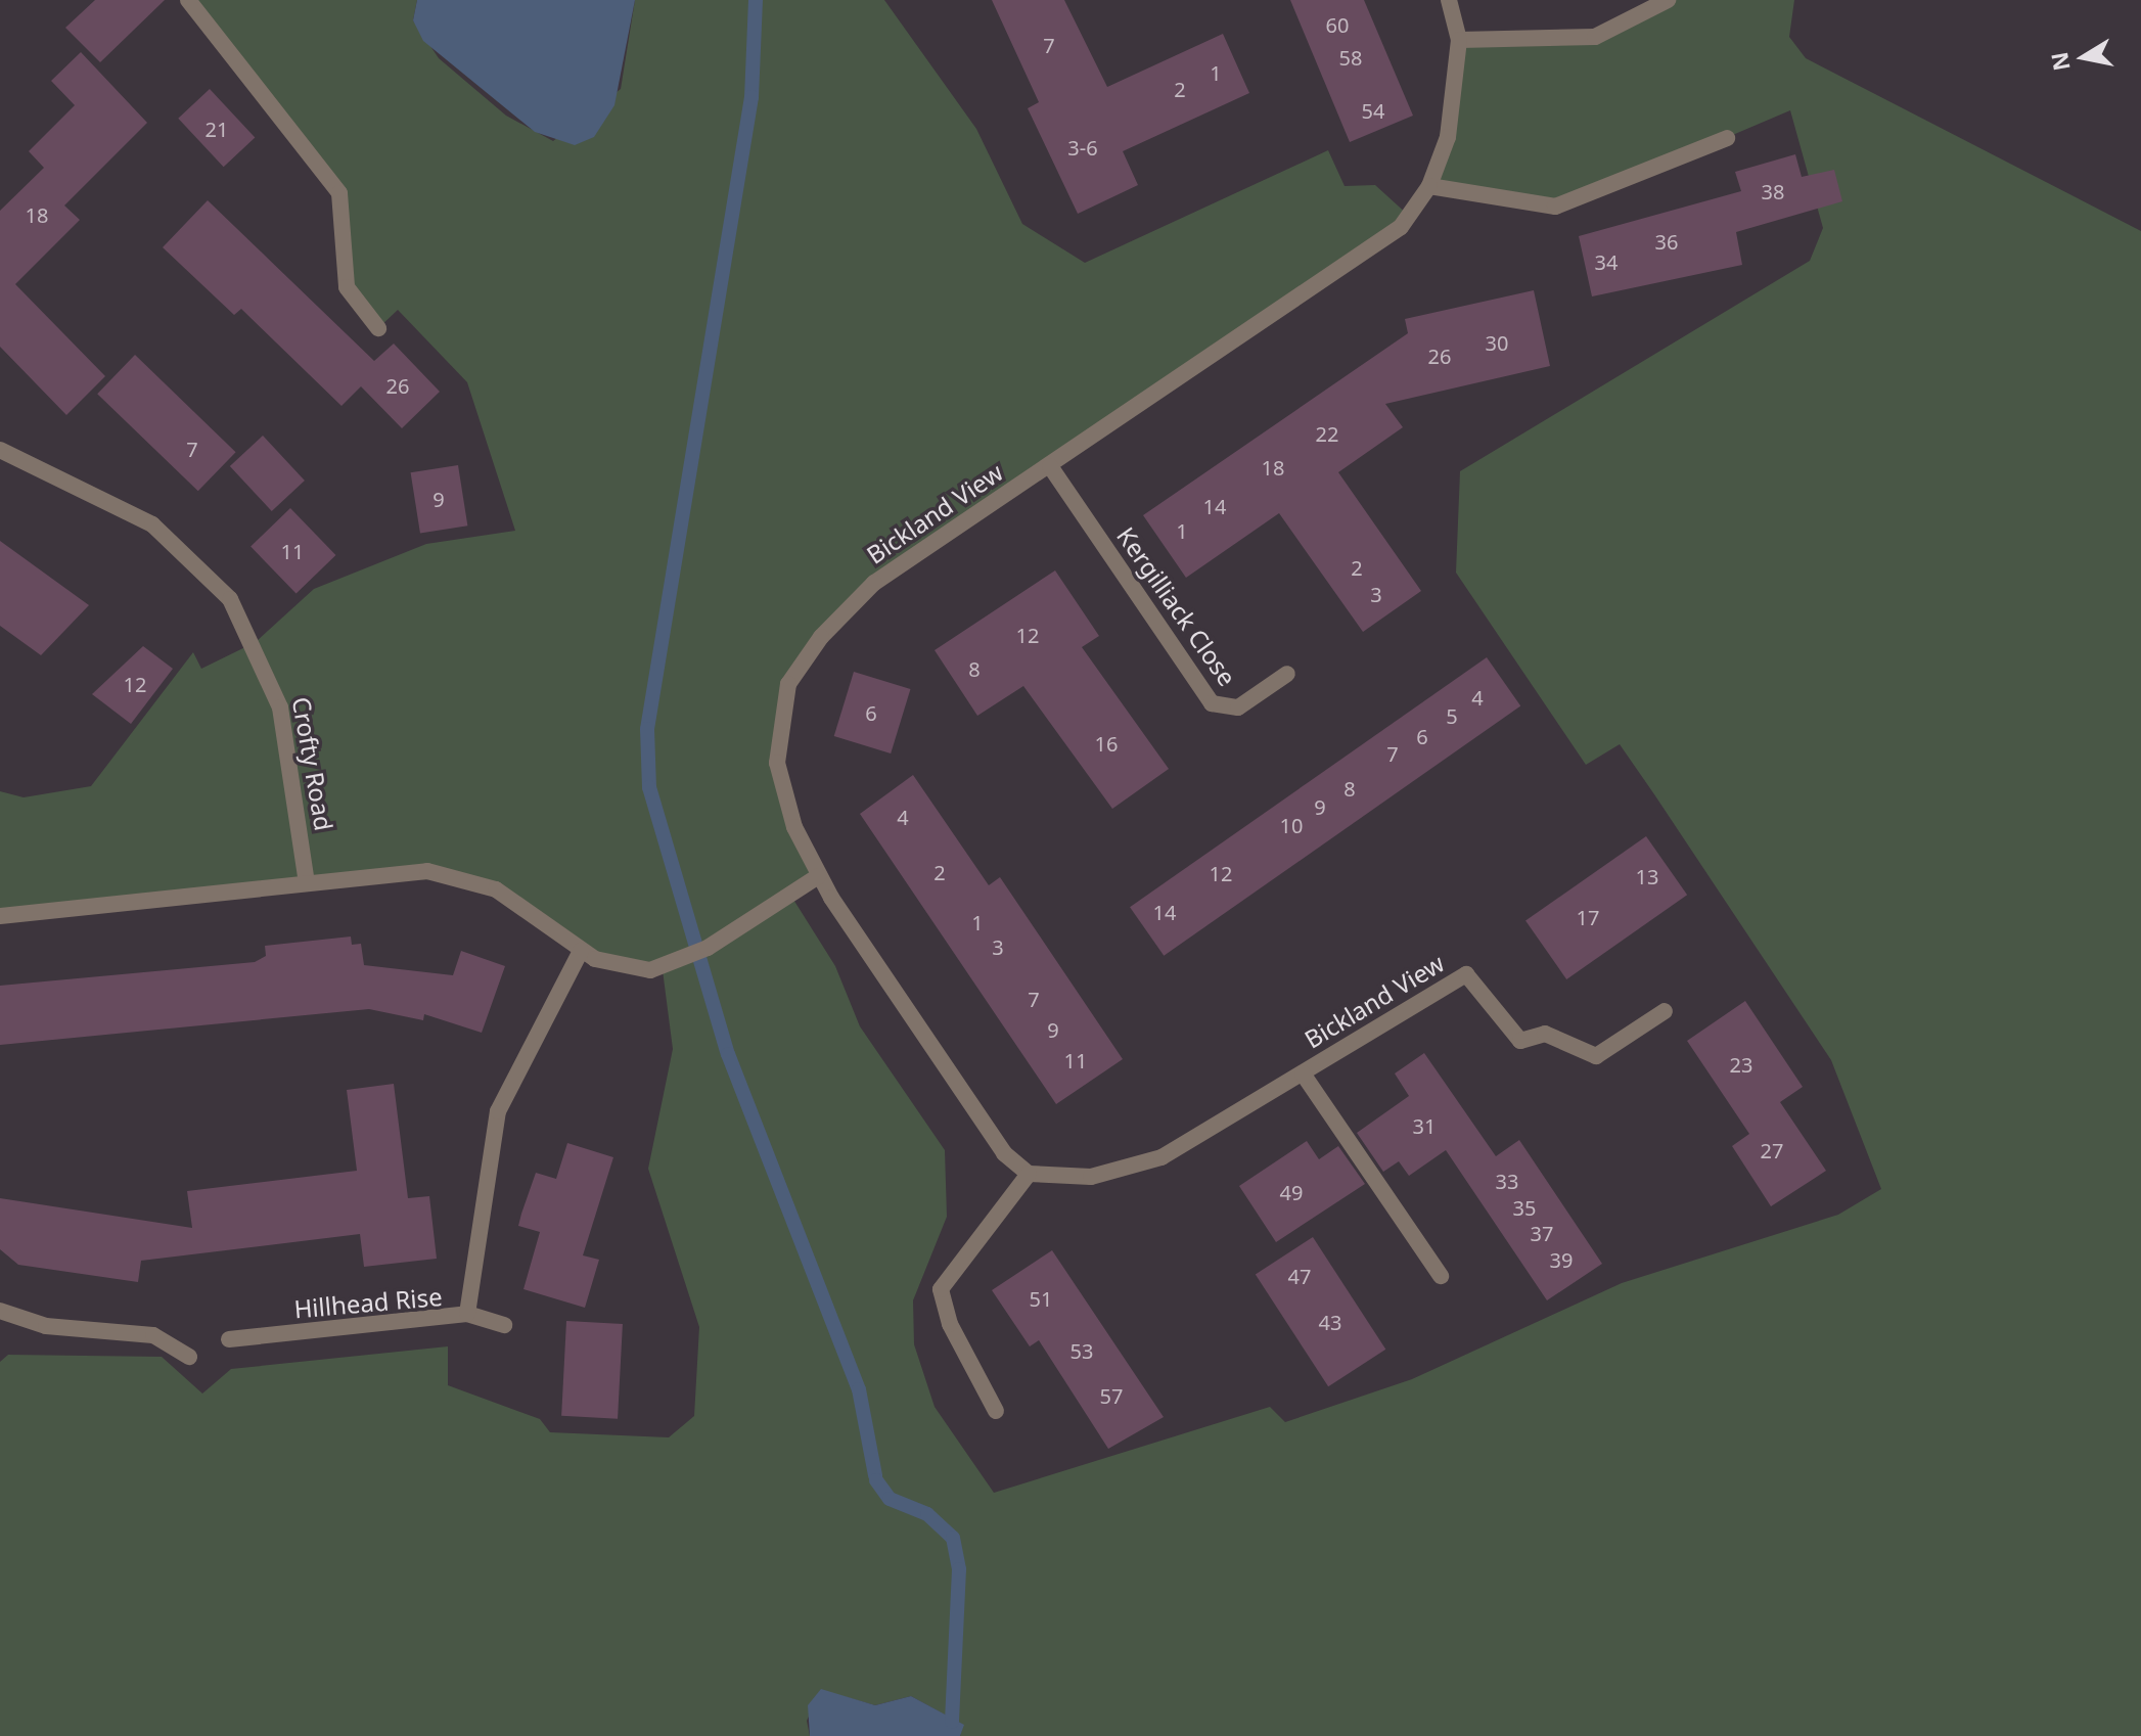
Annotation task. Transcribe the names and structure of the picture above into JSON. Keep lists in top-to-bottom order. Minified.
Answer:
{"streets":{"street":["Bickland View","Kergilliack Close","Crofty Road","Hillhead Rise"]},"crossings":[["Bickland View","Kergilliack Close"]],"house_numbers":["60","7","58","1","2","54","21","3-6","38","18","36","34","30","26","26","22","7","18","9","14","1","11","2","3","12","8","12","4","6","5","6","16","7","8","9","4","10","2","12","13","14","17","1","3","7","9","11","23","31","27","33","49","35","37","39","47","51","43","53","57"],"north":"left"}
